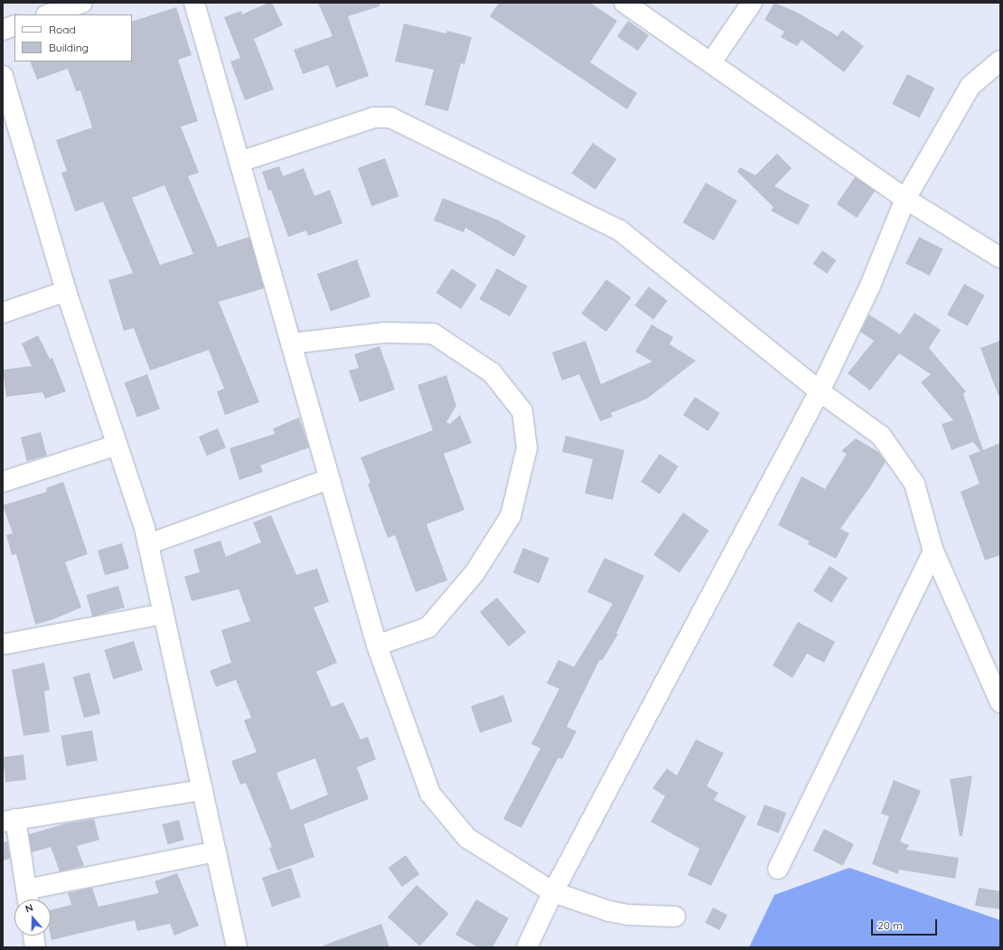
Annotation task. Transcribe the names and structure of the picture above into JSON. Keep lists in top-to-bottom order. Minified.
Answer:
{"legend":["Road","Building"],"scale_bar":"20 m","north":"top"}
